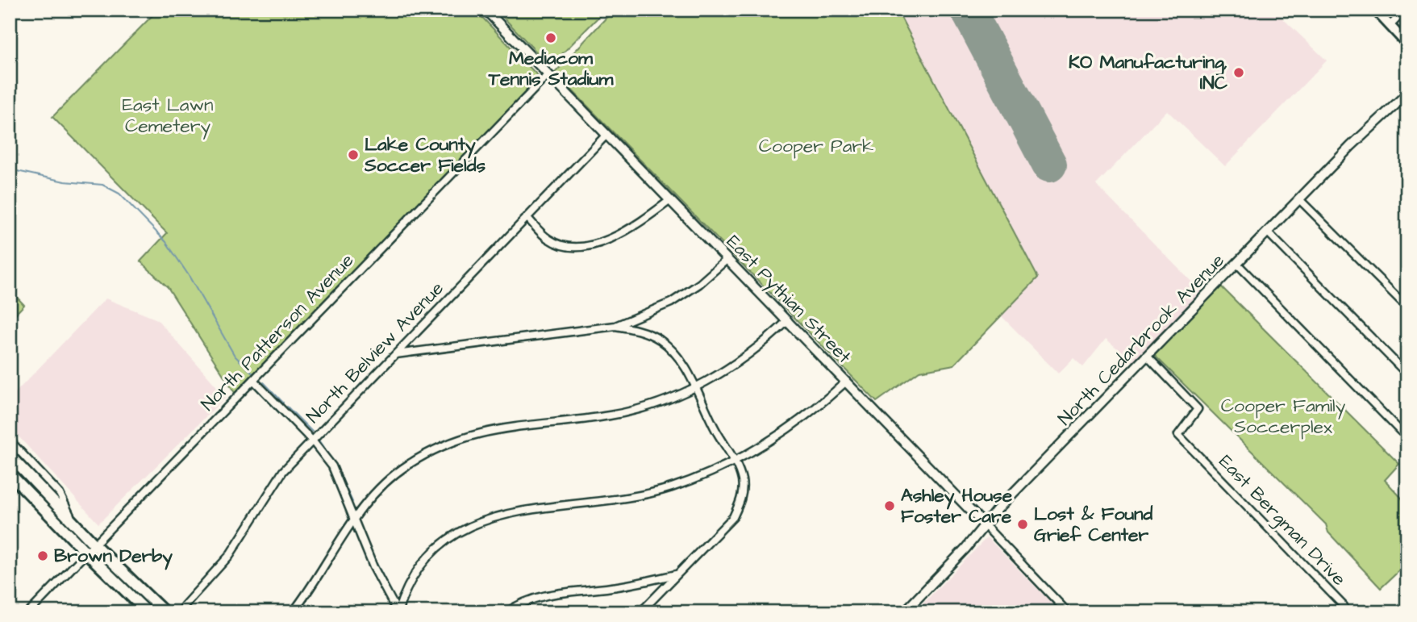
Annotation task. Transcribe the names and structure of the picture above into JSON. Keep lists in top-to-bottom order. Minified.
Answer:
{"streets":{"street":["East Pythian Street","North Patterson Avenue","North Cedarbrook Avenue","North Belview Avenue","East Bergman Drive"]},"crossings":[["East Pythian Street","North Patterson Avenue"],["East Pythian Street","North Cedarbrook Avenue"],["East Pythian Street","North Belview Avenue"],["North Cedarbrook Avenue","East Bergman Drive"]],"parks":["East Lawn Cemetery","Cooper Park","Cooper Family Soccerplex"],"places":["Mediacom Tennis Stadium","KO Manufacturing, INC","Lake County Soccer Fields","Ashley House Foster Care","Lost & Found Grief Center","Brown Derby"]}
